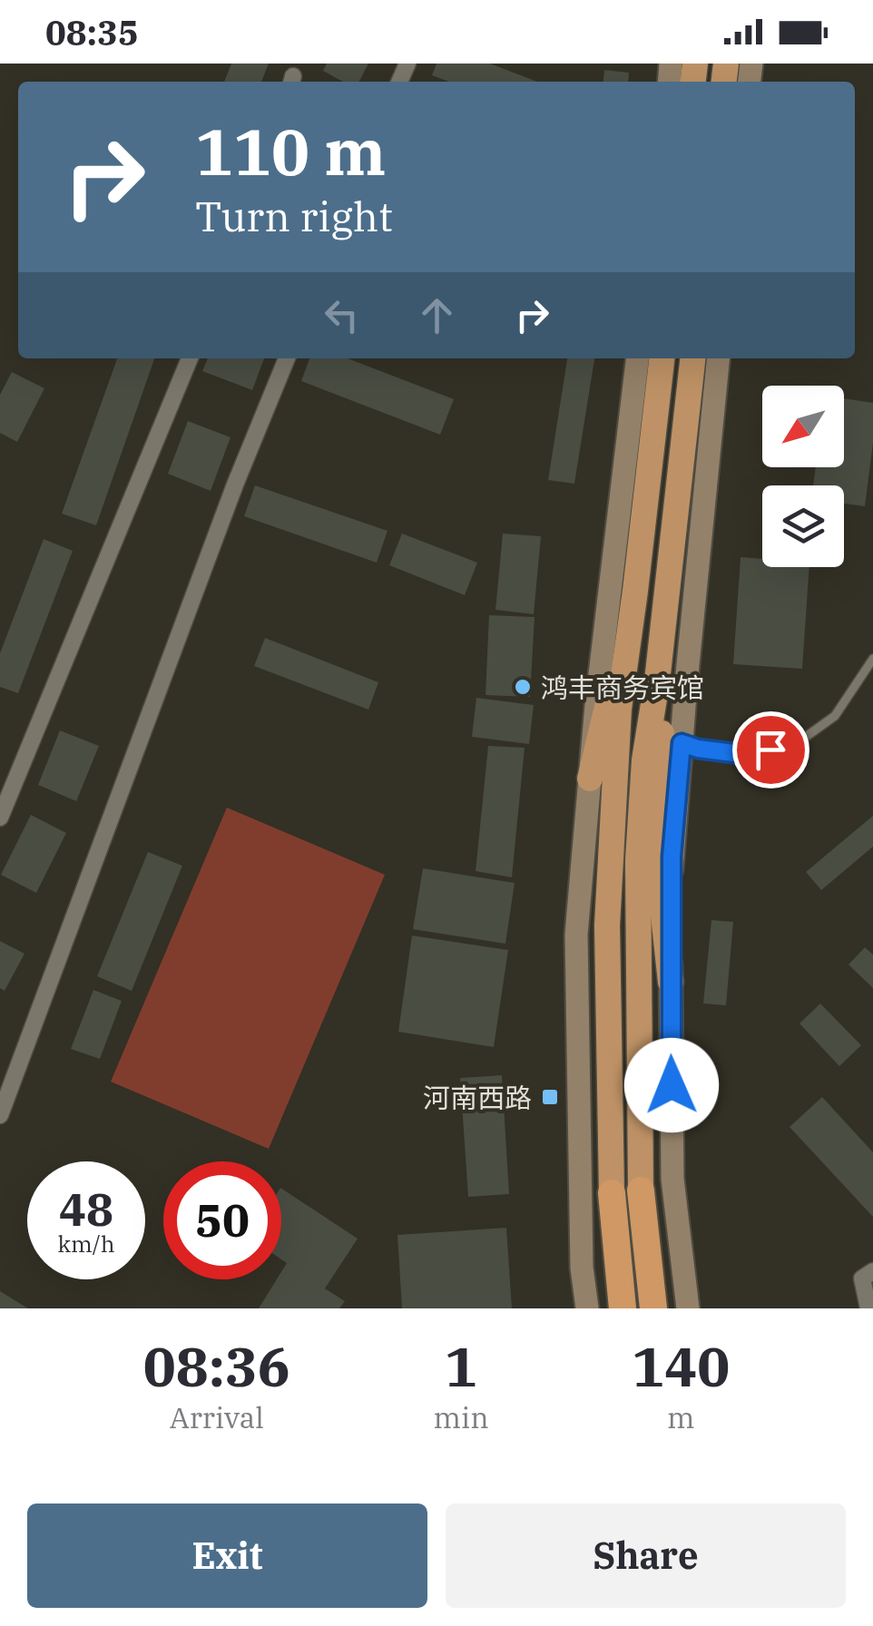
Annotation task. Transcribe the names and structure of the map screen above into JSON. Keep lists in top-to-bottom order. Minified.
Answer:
{"places":{"other":["鸿丰商务宾馆"],"transit":["河南西路"]},"north":"bottom left","page":{"status":"08:35","turn":["110 m","Turn right"],"speed":"48 km/h","limit":"50","eta":["08:36","Arrival","1","min","140","m"],"buttons":["Exit","Share"]}}
